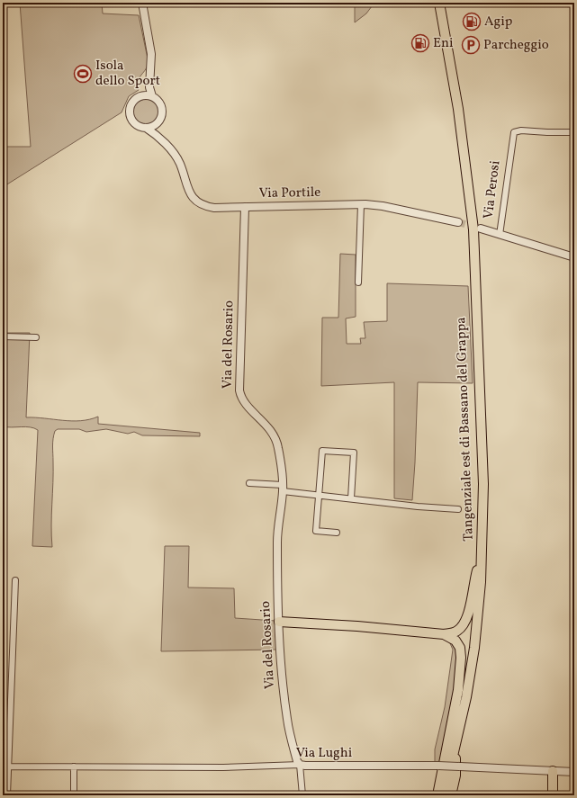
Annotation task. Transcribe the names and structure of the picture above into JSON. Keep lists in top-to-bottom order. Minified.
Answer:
{"streets":{"highway":["Tangenziale est di Bassano del Grappa"],"street":["Via Perosi","Via Portile","Via del Rosario","Via Lughi"]},"crossings":[["Via Portile","Via del Rosario"],["Via del Rosario","Via Lughi"]],"places":{"fuel station":["Agip","Eni"],"parking":["Parcheggio"],"sports":["Isola dello Sport"]}}
